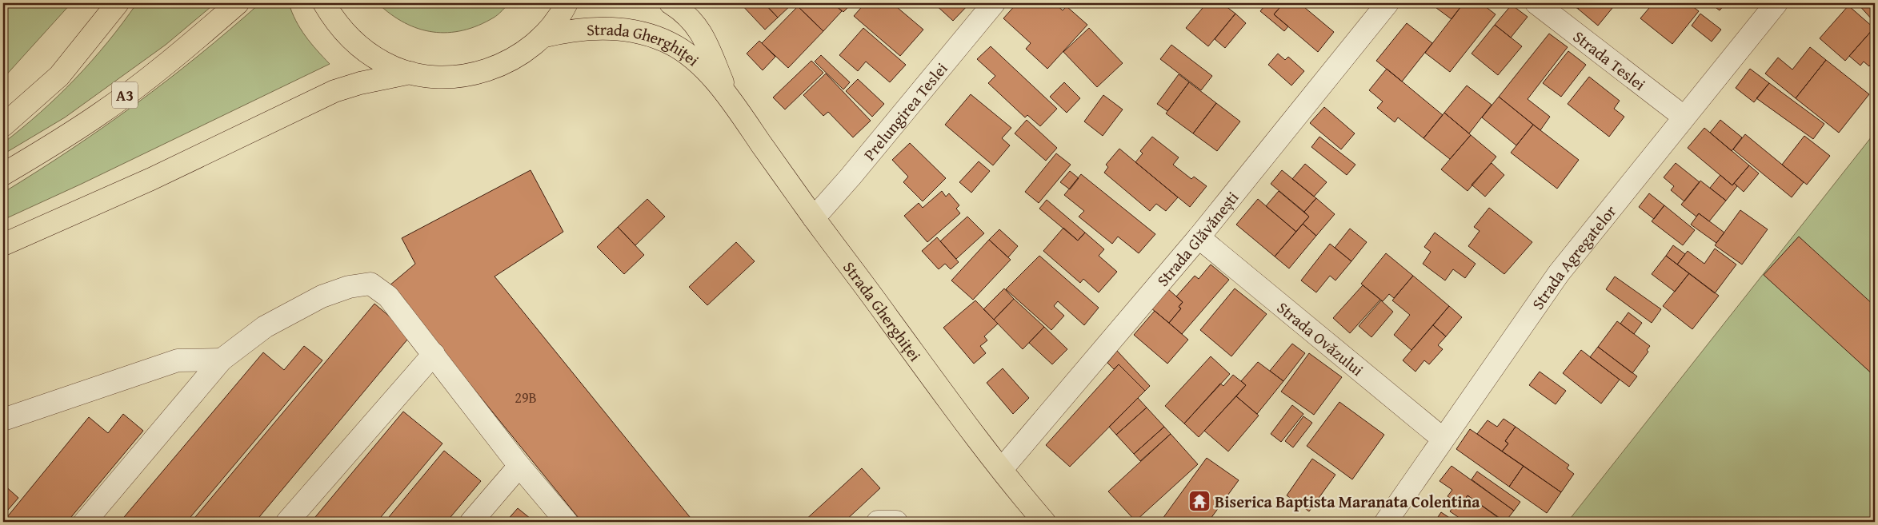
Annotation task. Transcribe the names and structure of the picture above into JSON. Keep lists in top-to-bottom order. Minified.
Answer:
{"streets":{"main road":["Strada Gherghiței","A3"],"street":["Strada Teslei","Prelungirea Teslei","Strada Glăvănești","Strada Agregatelor","Strada Ovăzului"]},"crossings":[["Strada Gherghiței","Prelungirea Teslei"],["Strada Gherghiței","Strada Glăvănești"],["Strada Teslei","Strada Agregatelor"],["Strada Glăvănești","Strada Ovăzului"],["Strada Agregatelor","Strada Ovăzului"]],"places":{"temple":["Biserica Baptista Maranata Colentina"]},"house_numbers":["29B"]}
